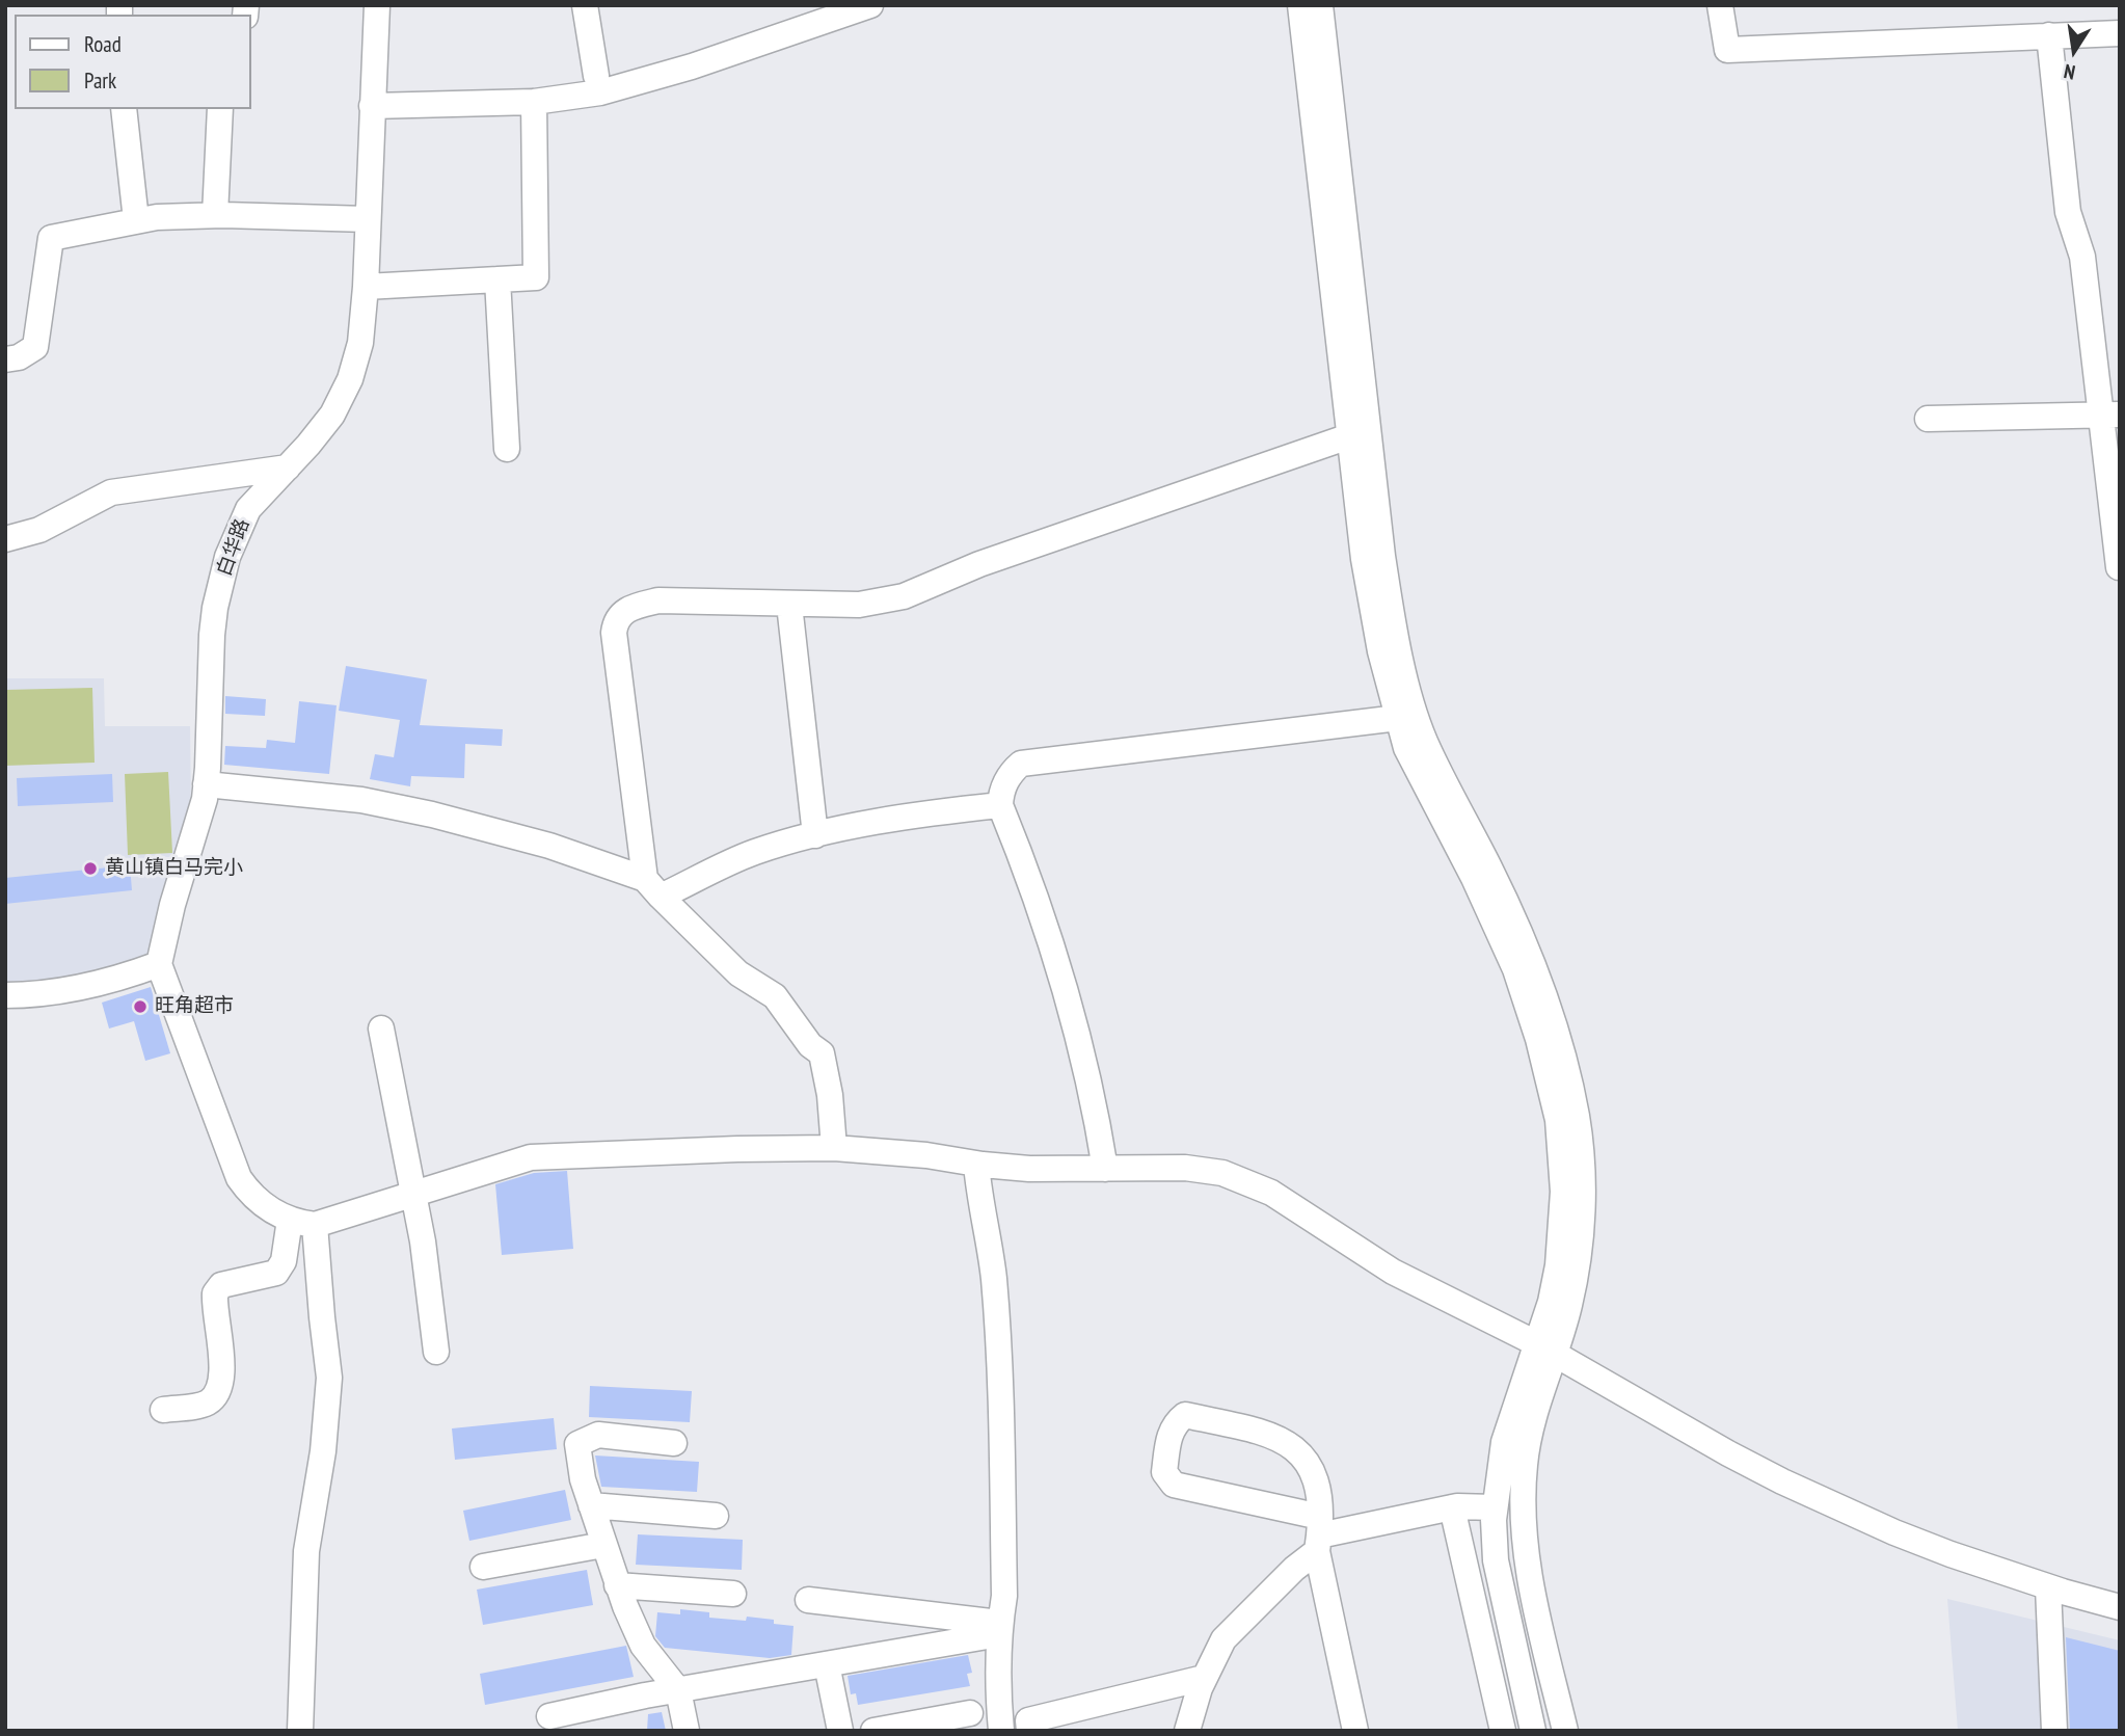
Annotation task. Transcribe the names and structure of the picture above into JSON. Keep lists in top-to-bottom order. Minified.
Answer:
{"streets":{"street":["白华路"]},"places":["黄山镇白马完小","旺角超市"],"legend":["Road","Park"],"north":"bottom"}
